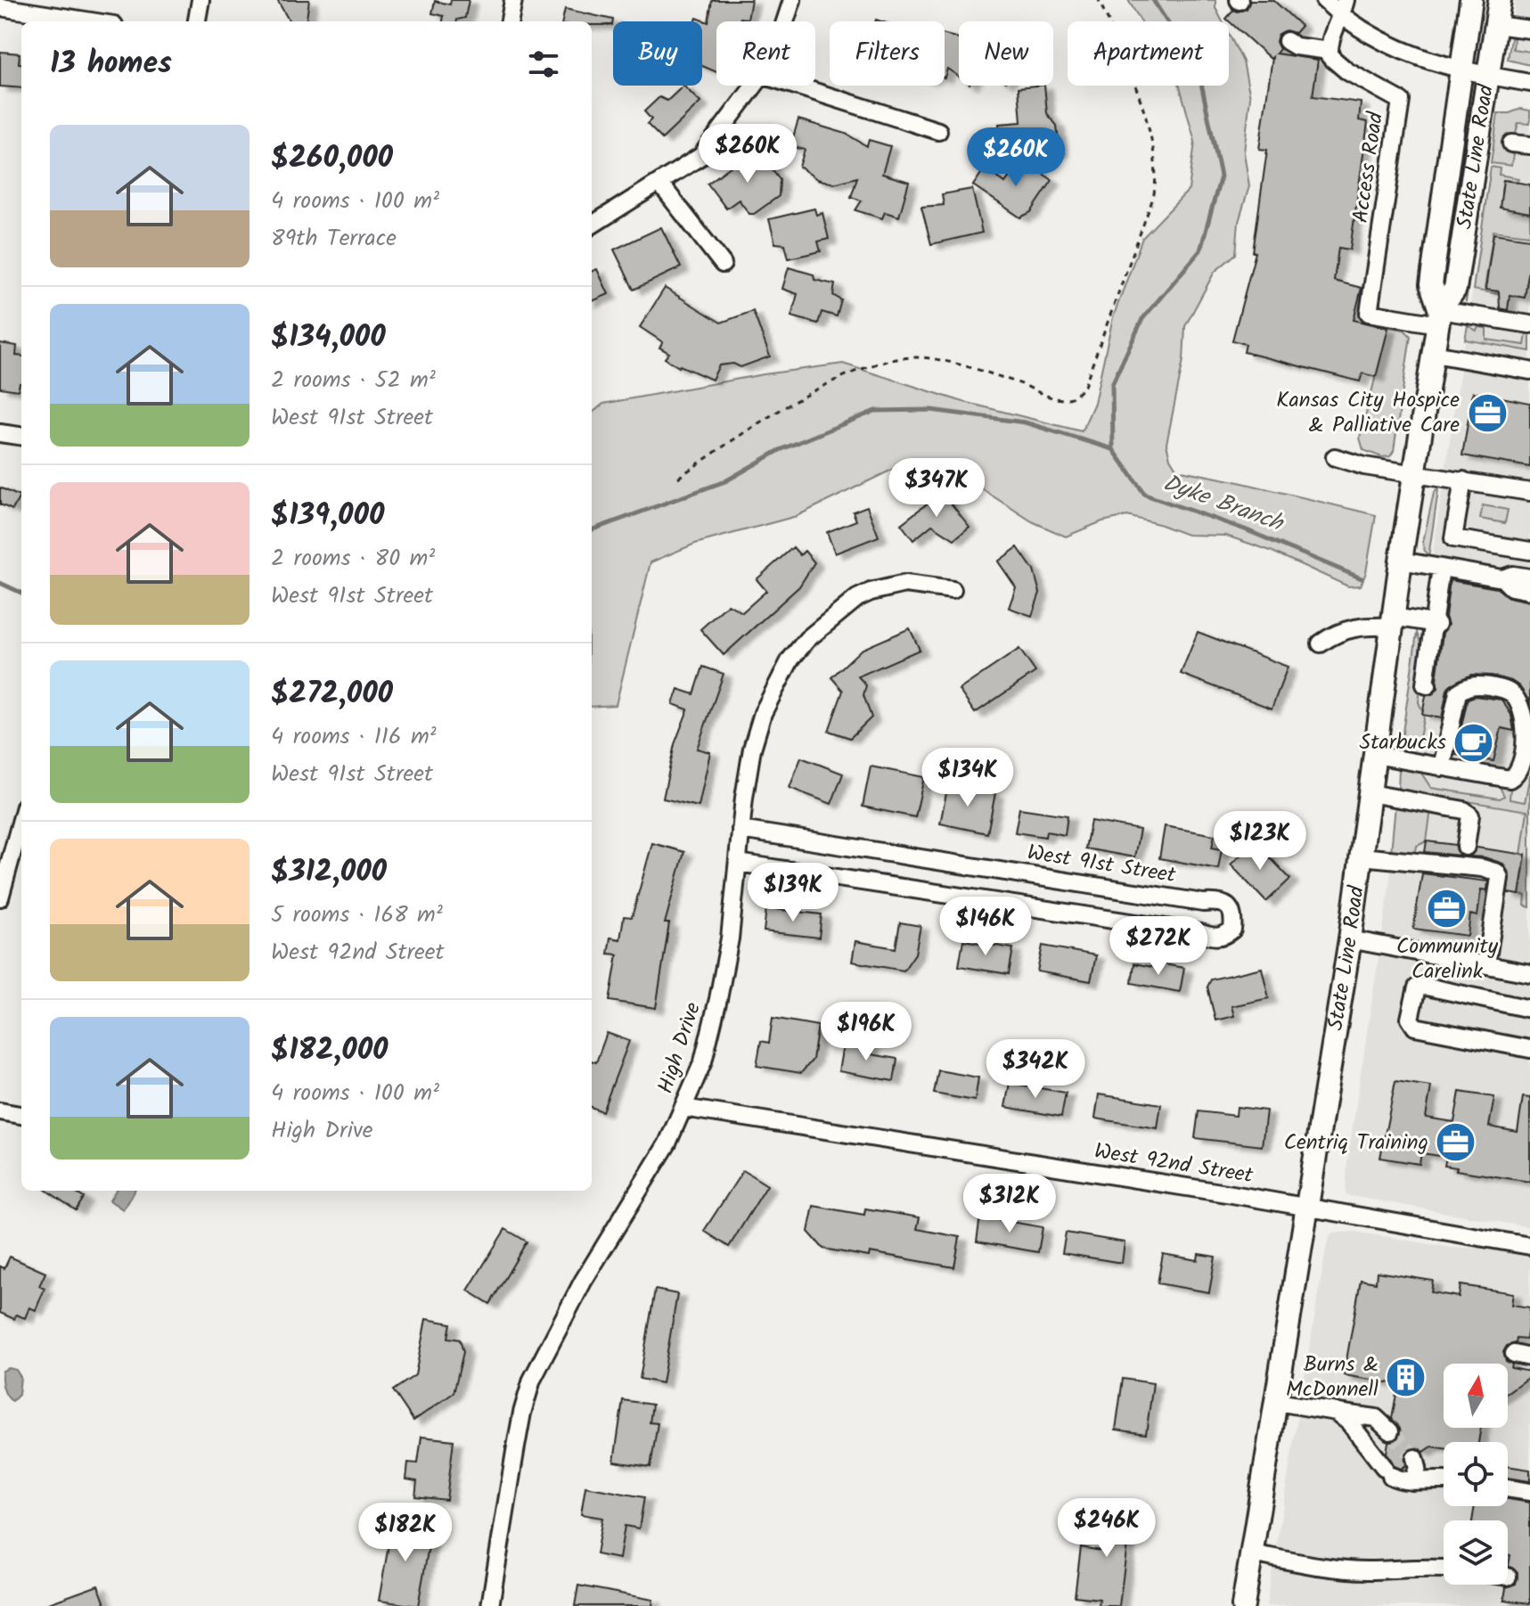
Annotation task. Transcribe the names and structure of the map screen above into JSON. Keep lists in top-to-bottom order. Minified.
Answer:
{"streets":{"main road":["State Line Road"],"street":["Access Road","West 91st Street","High Drive","West 92nd Street"]},"crossings":[["State Line Road","Access Road"],["State Line Road","West 92nd Street"],["West 91st Street","High Drive"],["High Drive","West 92nd Street"]],"water":["Dyke Branch"],"places":{"office":["Kansas City Hospice & Palliative Care","Community Carelink","Centriq Training"],"cafe":["Starbucks"],"building":["Burns & McDonnell"]},"north":"top","page":{"chip":["Buy","Rent","Filters","New","Apartment"],"heading":"13 homes","list":[{"name":"$260,000","note":"4 rooms · 100 m² · 89th Terrace"},{"name":"$134,000","note":"2 rooms · 52 m² · West 91st Street"},{"name":"$139,000","note":"2 rooms · 80 m² · West 91st Street"},{"name":"$272,000","note":"4 rooms · 116 m² · West 91st Street"},{"name":"$312,000","note":"5 rooms · 168 m² · West 92nd Street"},{"name":"$182,000","note":"4 rooms · 100 m² · High Drive"}],"price":["$260K","$260K","$347K","$134K","$123K","$139K","$146K","$272K","$196K","$342K","$312K","$246K","$182K"]}}
